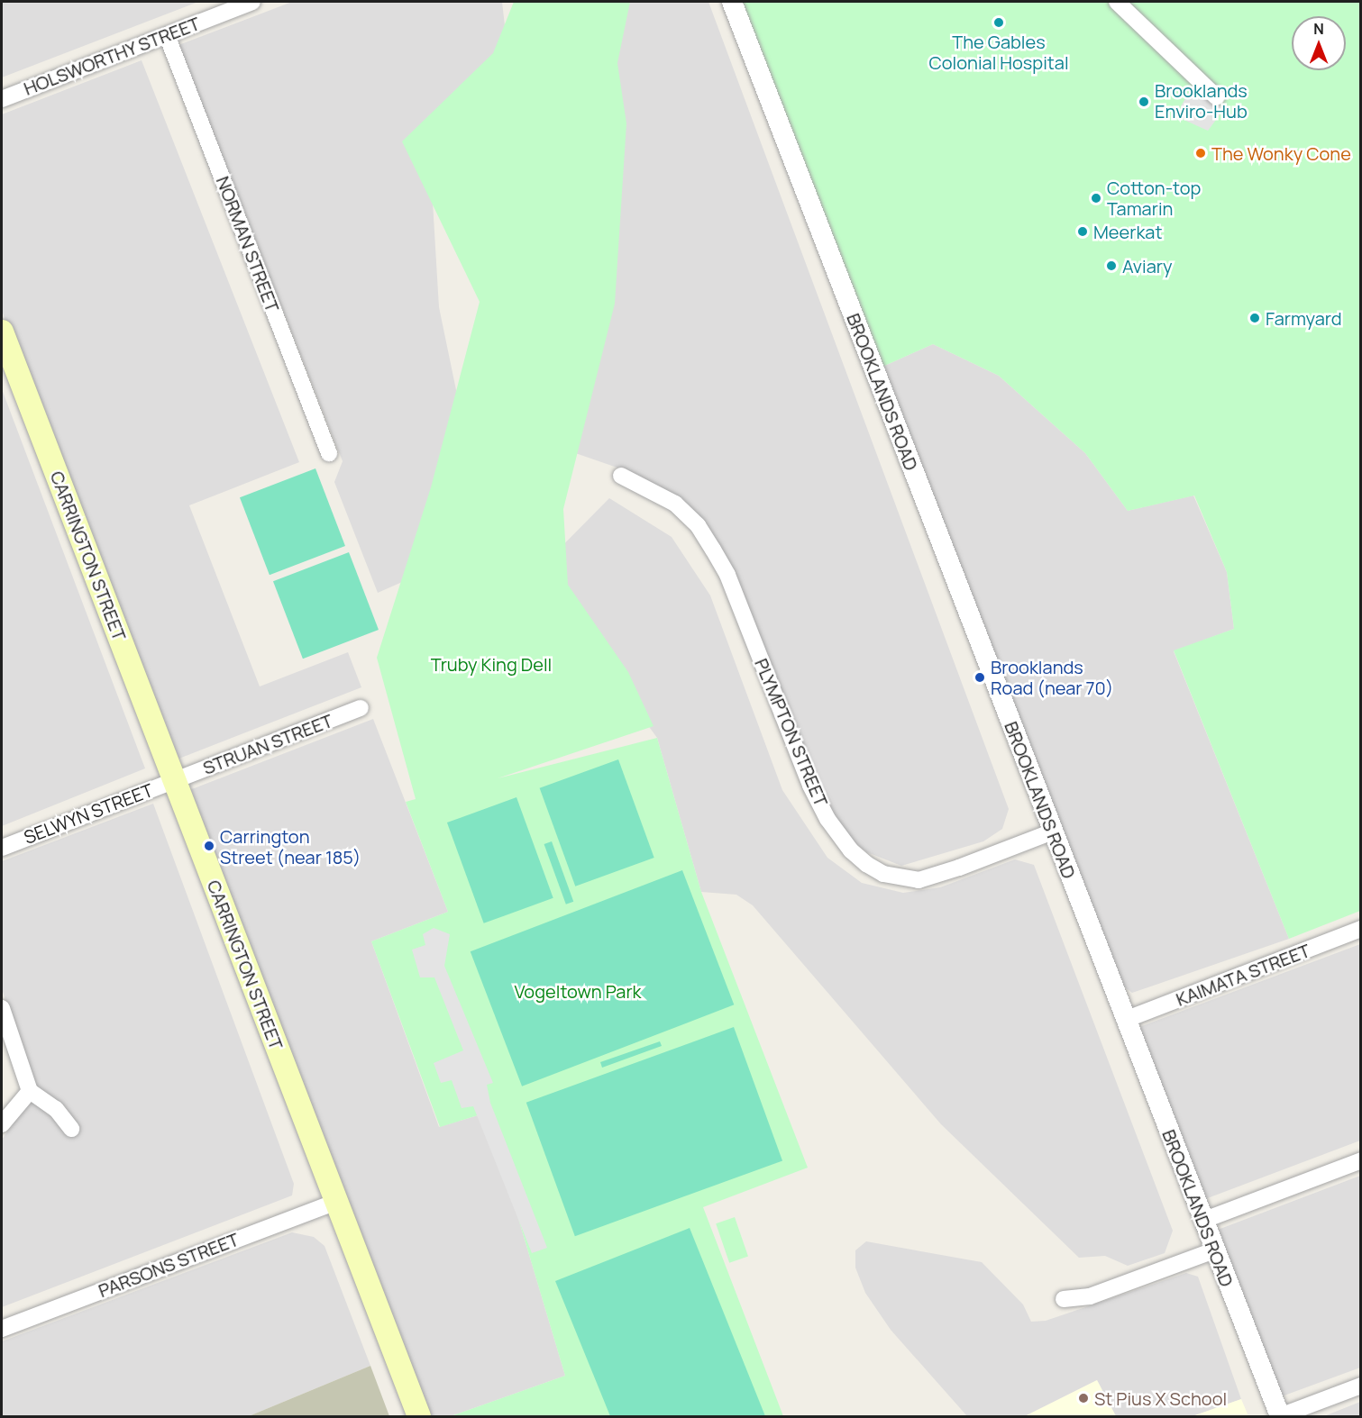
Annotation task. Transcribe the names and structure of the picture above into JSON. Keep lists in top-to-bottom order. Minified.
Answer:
{"streets":{"main road":["CARRINGTON STREET"],"street":["HOLSWORTHY STREET","NORMAN STREET","BROOKLANDS ROAD","PLYMPTON STREET","STRUAN STREET","SELWYN STREET","KAIMATA STREET","PARSONS STREET"]},"crossings":[["HOLSWORTHY STREET","NORMAN STREET"],["BROOKLANDS ROAD","PLYMPTON STREET"],["BROOKLANDS ROAD","KAIMATA STREET"],["CARRINGTON STREET","STRUAN STREET"],["CARRINGTON STREET","SELWYN STREET"],["CARRINGTON STREET","PARSONS STREET"],["STRUAN STREET","SELWYN STREET"]],"parks":["Truby King Dell","Vogeltown Park"],"places":["The Gables Colonial Hospital","Brooklands Enviro-Hub","The Wonky Cone","Cotton-top Tamarin","Meerkat","Aviary","Farmyard","Brooklands Road (near 70)","Carrington Street (near 185)","St Pius X School"],"north":"top"}
